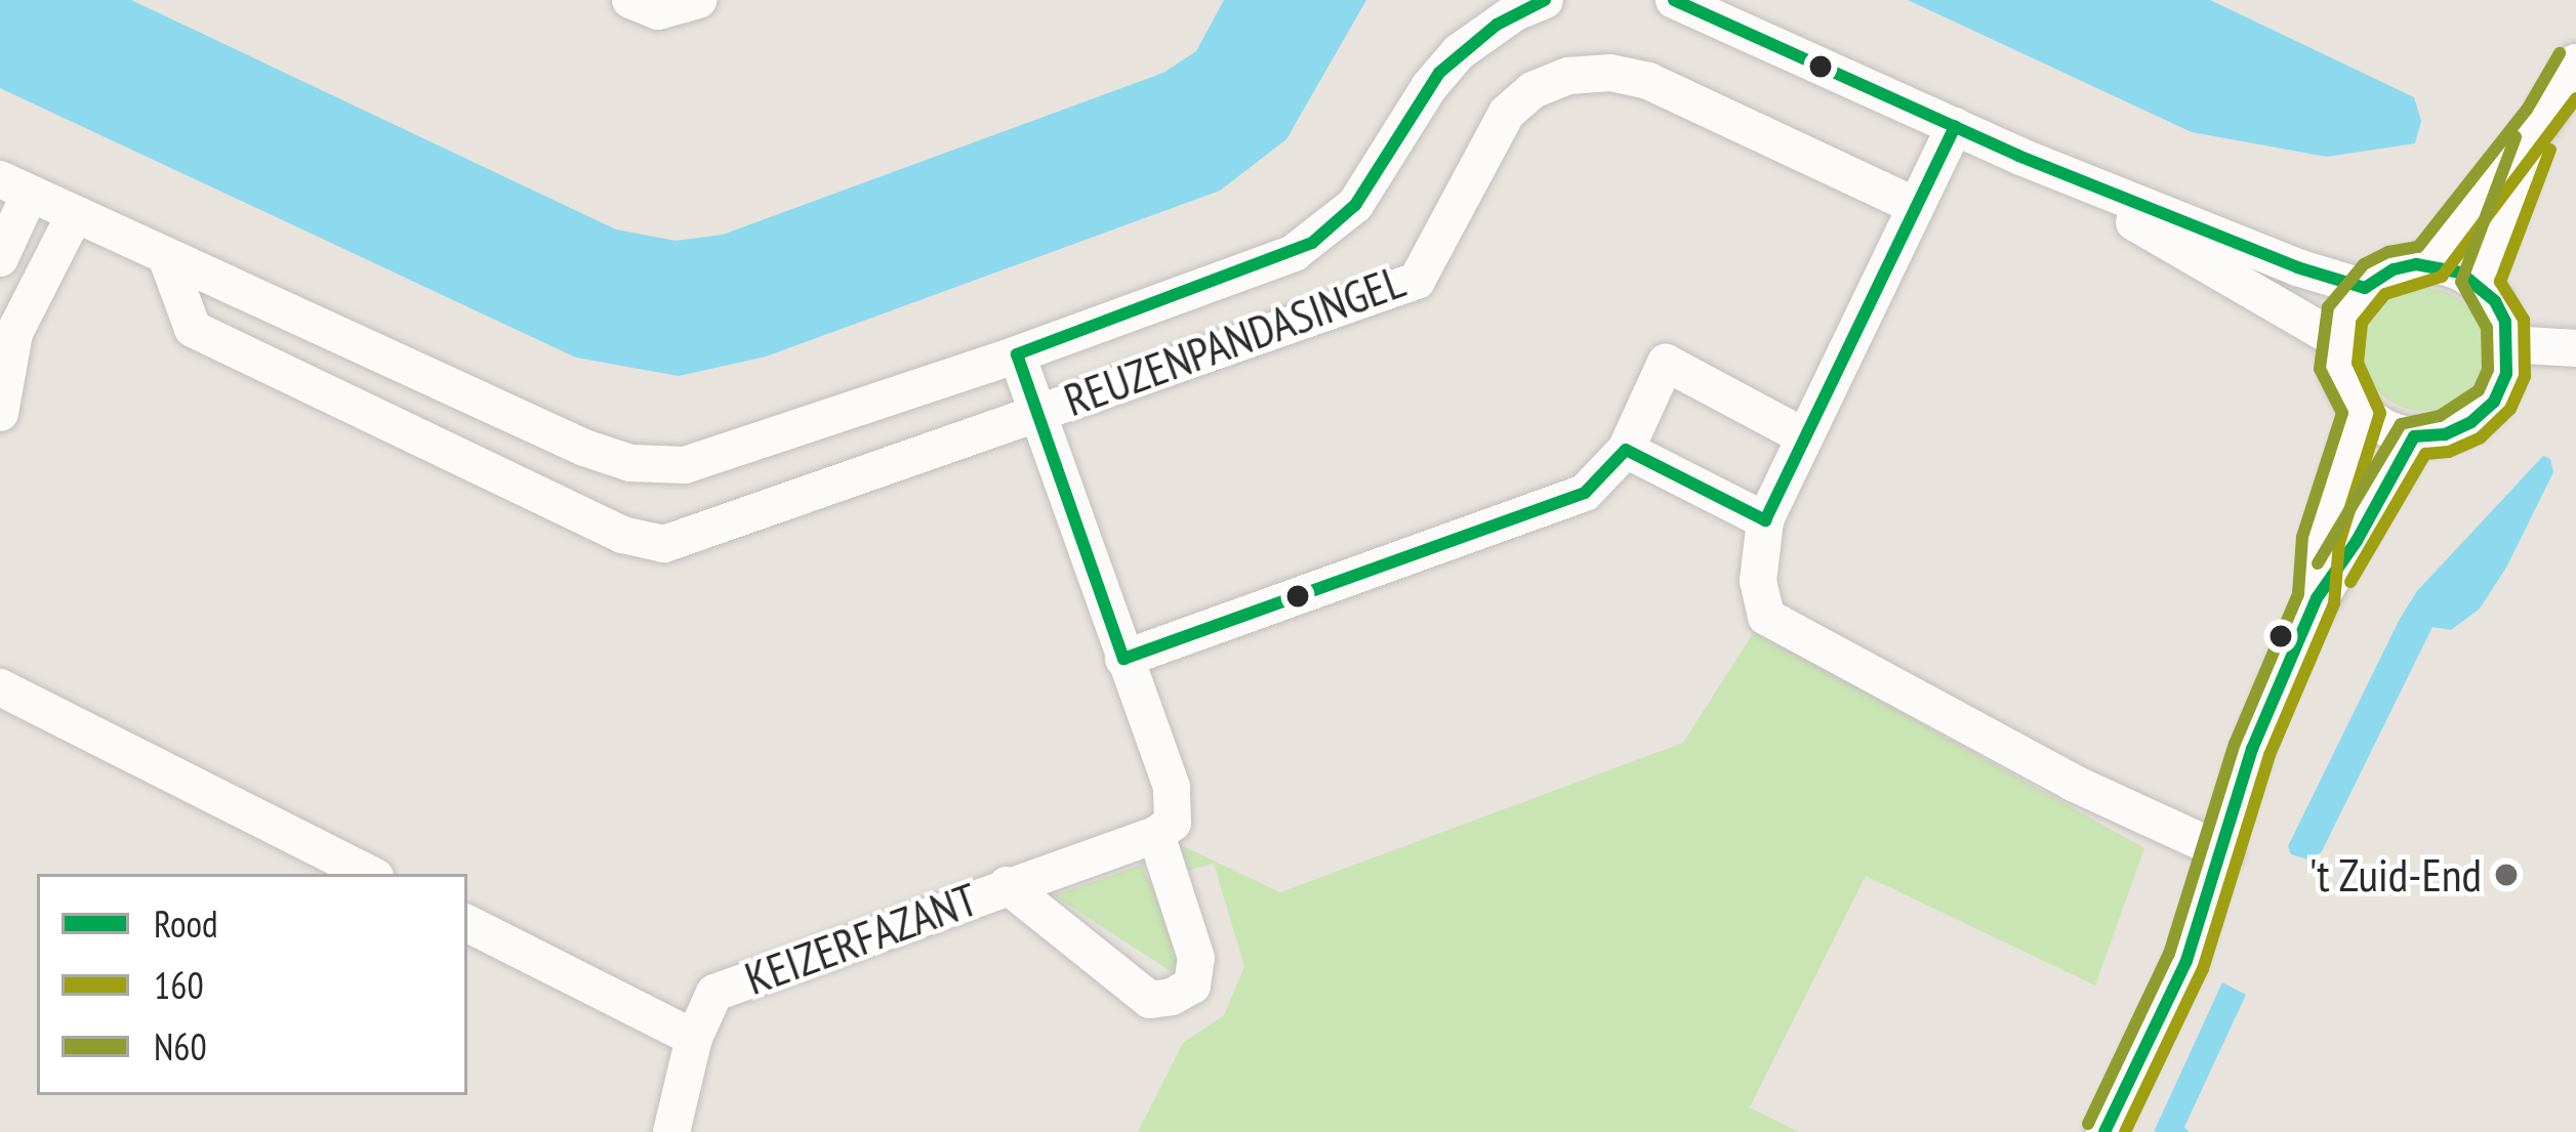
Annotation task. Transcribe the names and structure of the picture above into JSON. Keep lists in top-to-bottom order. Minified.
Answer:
{"streets":{"street":["REUZENPANDASINGEL","KEIZERFAZANT"]},"crossings":[["REUZENPANDASINGEL","KEIZERFAZANT"]],"places":["'t Zuid-End"],"lines":["transit line Rood","transit line N60","transit line 160"],"legend":["Rood","160","N60"]}
